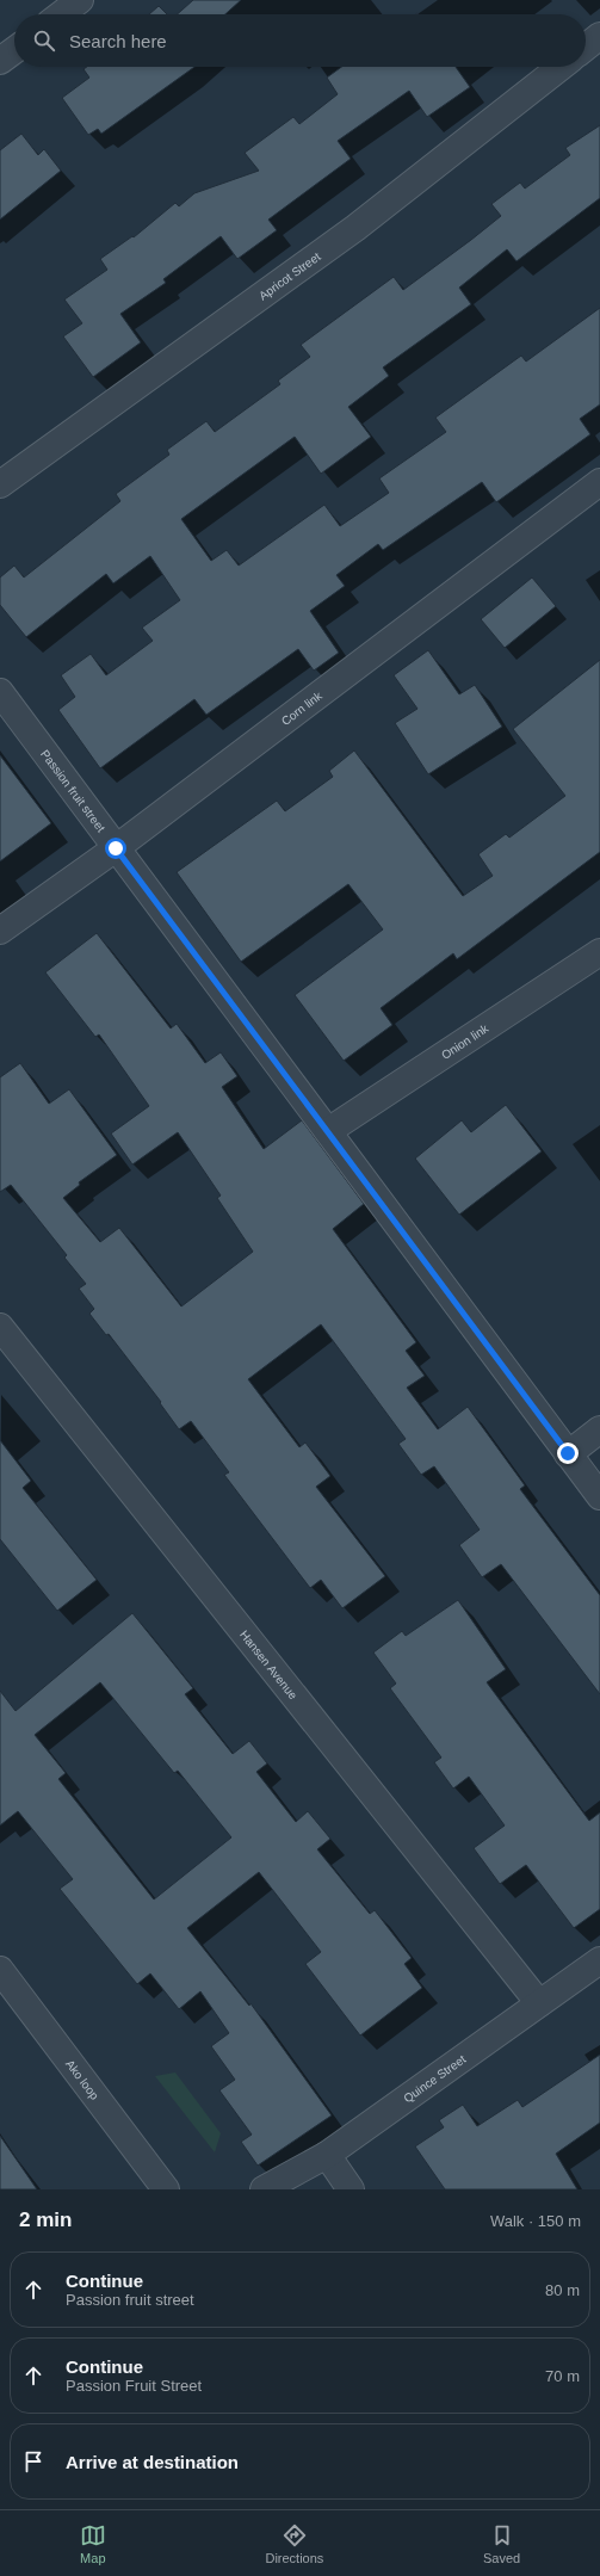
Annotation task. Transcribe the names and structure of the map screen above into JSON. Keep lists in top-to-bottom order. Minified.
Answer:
{"streets":{"street":["Apricot Street","Corn link","Passion fruit street","Onion link","Hansen Avenue","Quince Street","Ako loop"]},"crossings":[["Corn link","Passion fruit street"],["Passion fruit street","Onion link"],["Hansen Avenue","Quince Street"]],"page":{"search":"Search here","heading":["2 min","Walk · 150 m"],"list":[["Continue","Passion fruit street","80 m"],["Continue","Passion Fruit Street","70 m"],"Arrive at destination"],"nav":["Map","Directions","Saved"]}}
